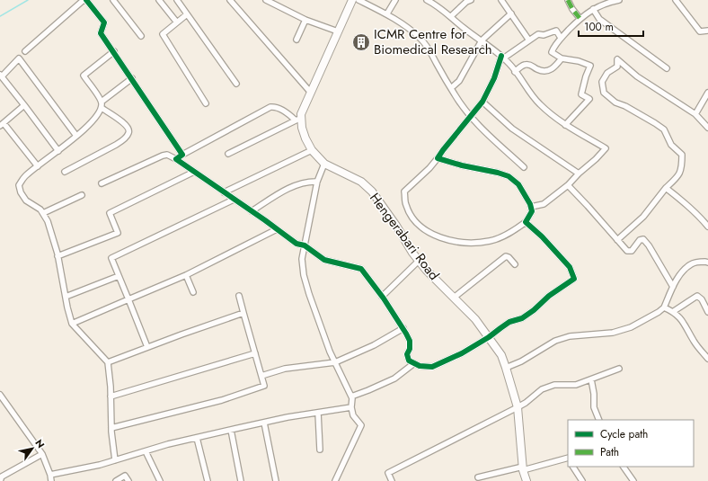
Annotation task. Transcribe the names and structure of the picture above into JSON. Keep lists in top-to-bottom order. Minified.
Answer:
{"streets":{"main road":["Hengerabari Road"]},"places":{"building":["ICMR Centre for Biomedical Research"]},"legend":["Cycle path","Path"],"scale_bar":"100 m","north":"top right"}
